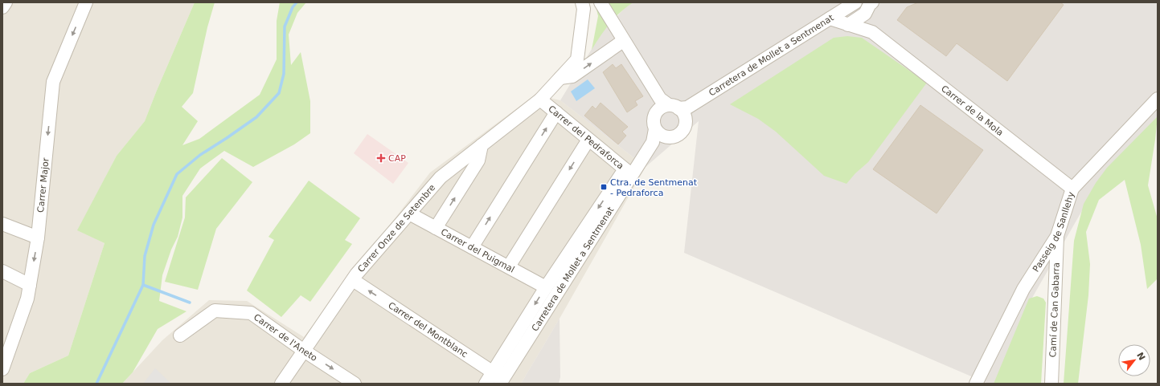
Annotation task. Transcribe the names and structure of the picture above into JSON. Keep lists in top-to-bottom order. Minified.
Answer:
{"streets":{"street":["Carretera de Mollet a Sentmenat","Carrer de la Mola","Carrer del Pedraforca","Carrer Major","Carrer Onze de Setembre","Passeig de Sanllehy","Carrer del Puigmal","Camí de Can Gabarra","Carrer del Montblanc","Carrer de l'Aneto"]},"crossings":[["Carretera de Mollet a Sentmenat","Carrer de la Mola"],["Carretera de Mollet a Sentmenat","Carrer del Pedraforca"],["Carretera de Mollet a Sentmenat","Carrer del Puigmal"],["Carretera de Mollet a Sentmenat","Carrer del Montblanc"],["Carrer de la Mola","Passeig de Sanllehy"],["Carrer del Pedraforca","Carrer Onze de Setembre"],["Carrer Onze de Setembre","Carrer del Puigmal"],["Carrer Onze de Setembre","Carrer del Montblanc"],["Carrer Onze de Setembre","Carrer de l'Aneto"],["Passeig de Sanllehy","Camí de Can Gabarra"]],"one_way":["Carrer Major","Carrer del Montblanc"],"places":{"health":["CAP"],"transit":["Ctra. de Sentmenat - Pedraforca"]},"north":"top right"}
